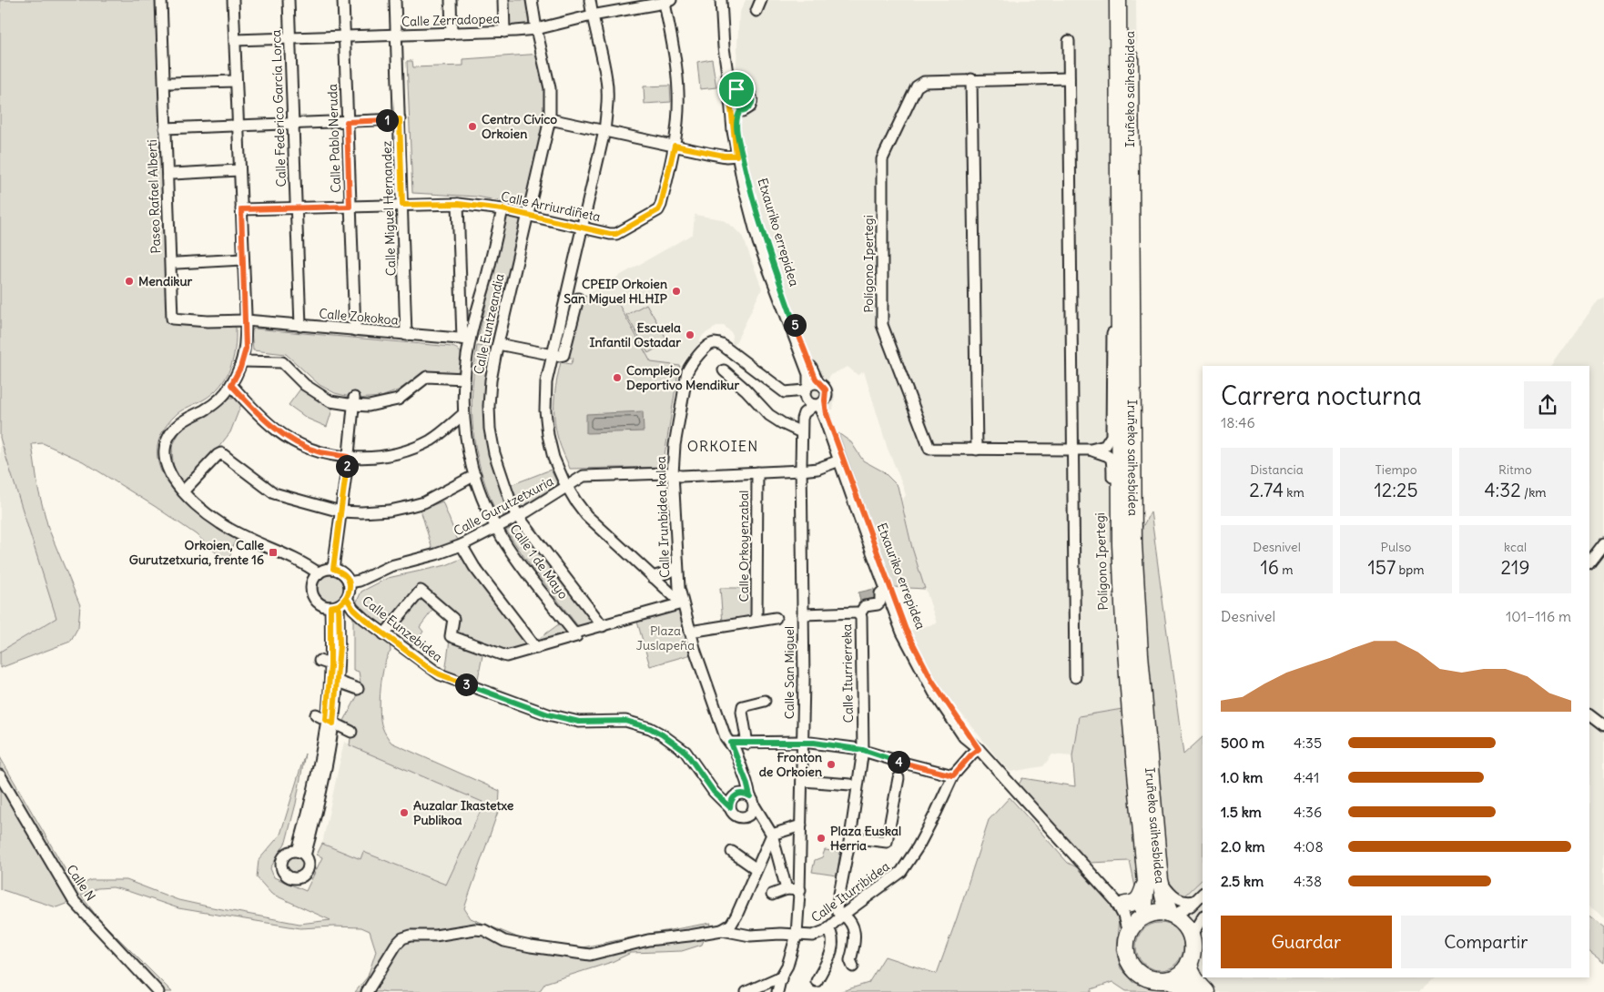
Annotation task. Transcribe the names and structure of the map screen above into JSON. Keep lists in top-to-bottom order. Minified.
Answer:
{"streets":{"highway":["Iruñeko saihesbidea"],"street":["Calle Zerradopea","Calle Federico García Lorca","Calle Pablo Neruda","Paseo Rafael Alberti","Calle Arriurdiñeta","Calle Miguel Hernandez","Etxauriko errepidea","Polígono Ipertegi","Calle Zokokoa","Calle Euntzeandia","Calle Gurutzetxuria","Calle Irunbidea kalea","Calle Orkoyenzabal","Calle 1 de Mayo","Calle Eunzebidea","Calle San Miguel","Calle Iturrierreka","Calle N","Calle Iturribidea"]},"crossings":[["Calle Zerradopea","Calle Federico García Lorca"],["Calle Zerradopea","Calle Pablo Neruda"],["Calle Zerradopea","Calle Arriurdiñeta"],["Calle Zerradopea","Calle Miguel Hernandez"],["Calle Zerradopea","Calle Euntzeandia"],["Iruñeko saihesbidea","Etxauriko errepidea"],["Iruñeko saihesbidea","Polígono Ipertegi"],["Calle Federico García Lorca","Calle Arriurdiñeta"],["Calle Federico García Lorca","Calle Zokokoa"],["Calle Pablo Neruda","Calle Arriurdiñeta"],["Calle Pablo Neruda","Calle Zokokoa"],["Paseo Rafael Alberti","Calle Zokokoa"],["Calle Arriurdiñeta","Calle Miguel Hernandez"],["Calle Arriurdiñeta","Calle Euntzeandia"],["Calle Arriurdiñeta","Calle 1 de Mayo"],["Calle Miguel Hernandez","Calle Zokokoa"],["Etxauriko errepidea","Calle Gurutzetxuria"],["Etxauriko errepidea","Calle Irunbidea kalea"],["Etxauriko errepidea","Calle San Miguel"],["Etxauriko errepidea","Calle Iturrierreka"],["Etxauriko errepidea","Calle Iturribidea"],["Calle Zokokoa","Calle 1 de Mayo"],["Calle Euntzeandia","Calle Gurutzetxuria"],["Calle Gurutzetxuria","Calle Irunbidea kalea"],["Calle Gurutzetxuria","Calle Orkoyenzabal"],["Calle Gurutzetxuria","Calle 1 de Mayo"],["Calle Gurutzetxuria","Calle Eunzebidea"],["Calle Gurutzetxuria","Calle San Miguel"],["Calle Irunbidea kalea","Calle Eunzebidea"],["Calle San Miguel","Calle Iturrierreka"],["Calle San Miguel","Calle Iturribidea"],["Calle Iturrierreka","Calle Iturribidea"]],"districts":["ORKOIEN"],"parks":["Plaza Juslapeña"],"places":{"other":["Centro Cívico Orkoien","Mendikur","CPEIP Orkoien San Miguel HLHIP","Escuela Infantil Ostadar","Complejo Deportivo Mendikur","Fronton de Orkoien","Auzalar Ikastetxe Publikoa","Plaza Euskal Herria"],"transit":["Orkoien, Calle Gurutzetxuria, frente 16"]},"page":{"pins":["1","5","2","3","4"],"heading":["Carrera nocturna","18:46"],"stats":[["Distancia","2.74 km"],["Tiempo","12:25"],["Ritmo","4:32 /km"],["Desnivel","16 m"],["Pulso","157 bpm"],["kcal","219"]],"chart":["Desnivel","101–116 m"],"list":[{"name":"500 m","note":"4:35"},{"name":"1.0 km","note":"4:41"},{"name":"1.5 km","note":"4:36"},{"name":"2.0 km","note":"4:08"},{"name":"2.5 km","note":"4:38"}],"buttons":["Guardar","Compartir"]}}
